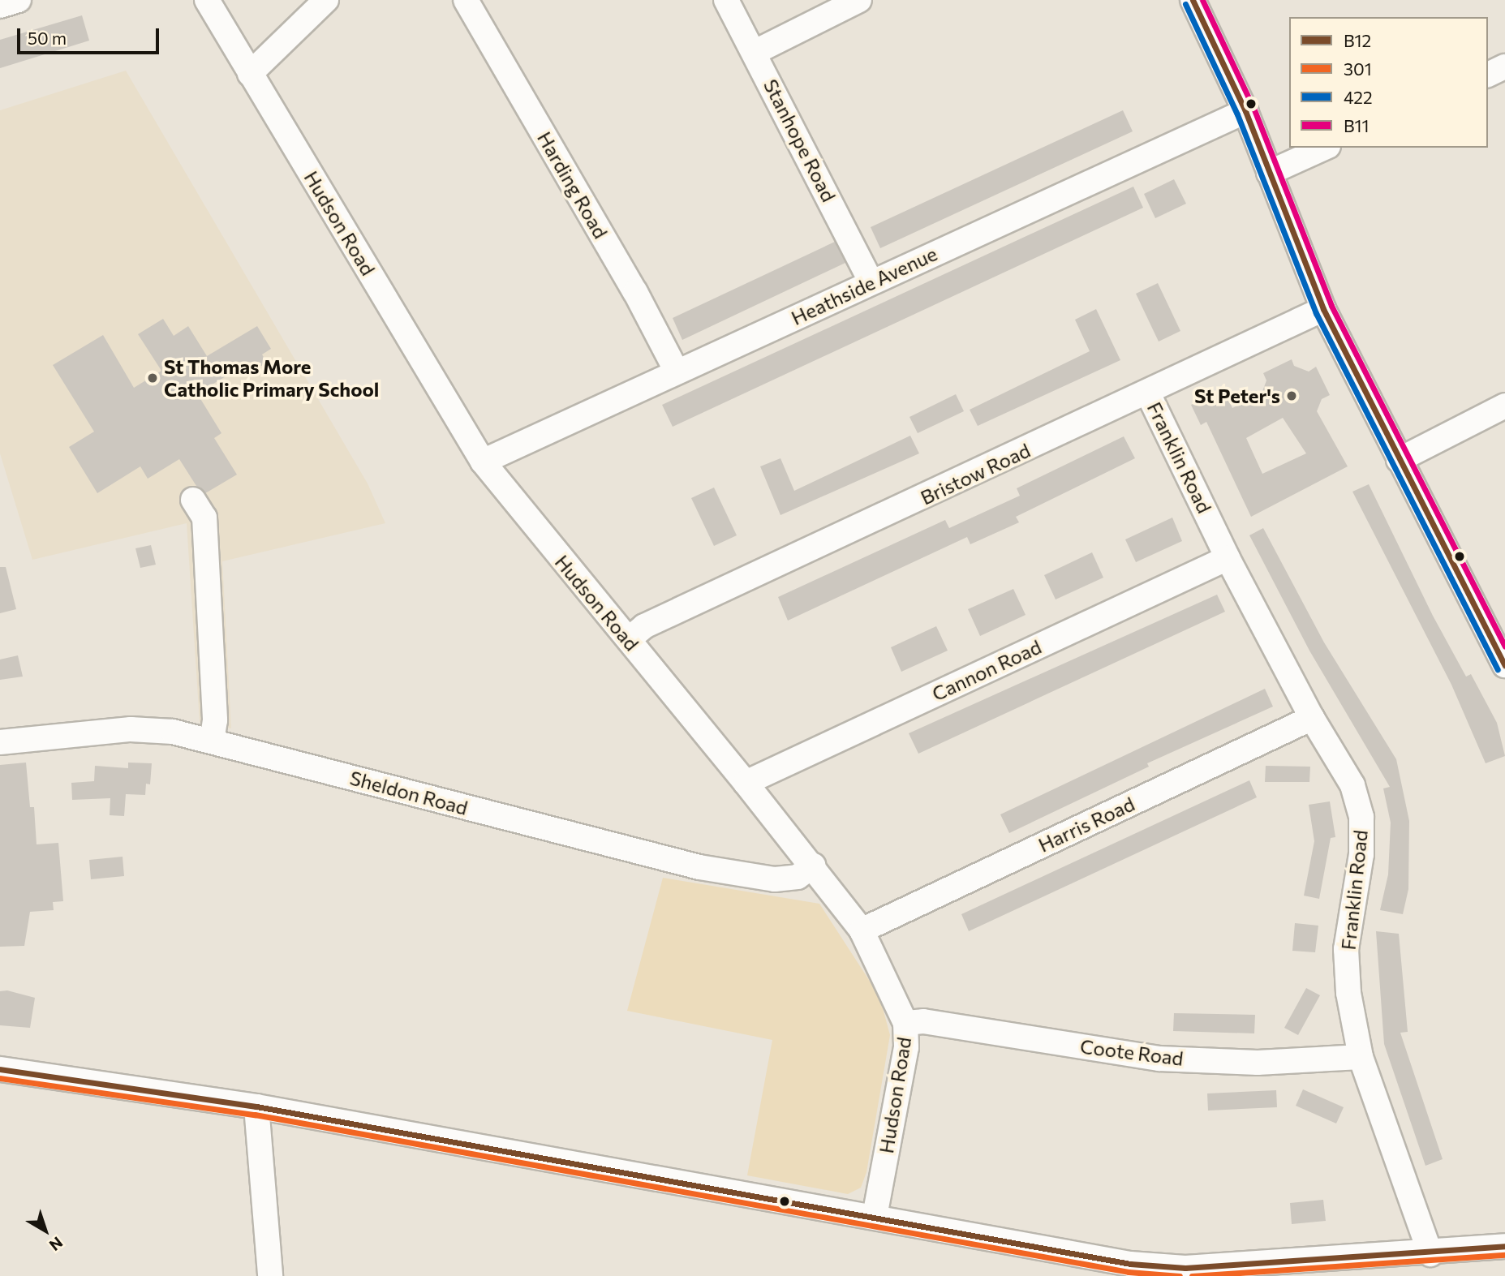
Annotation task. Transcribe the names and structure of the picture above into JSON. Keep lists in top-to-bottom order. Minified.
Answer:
{"streets":{"street":["Stanhope Road","Harding Road","Hudson Road","Heathside Avenue","Franklin Road","Bristow Road","Cannon Road","Sheldon Road","Harris Road","Coote Road"]},"crossings":[["Stanhope Road","Heathside Avenue"],["Harding Road","Heathside Avenue"],["Hudson Road","Heathside Avenue"],["Hudson Road","Bristow Road"],["Hudson Road","Cannon Road"],["Hudson Road","Sheldon Road"],["Hudson Road","Harris Road"],["Hudson Road","Coote Road"],["Franklin Road","Bristow Road"],["Franklin Road","Cannon Road"],["Franklin Road","Harris Road"],["Franklin Road","Coote Road"]],"places":["St Thomas More Catholic Primary School","St Peter's"],"lines":["transit line B12","transit line B11","transit line 422","transit line 301"],"legend":["B12","301","422","B11"],"scale_bar":"50 m","north":"bottom right"}
